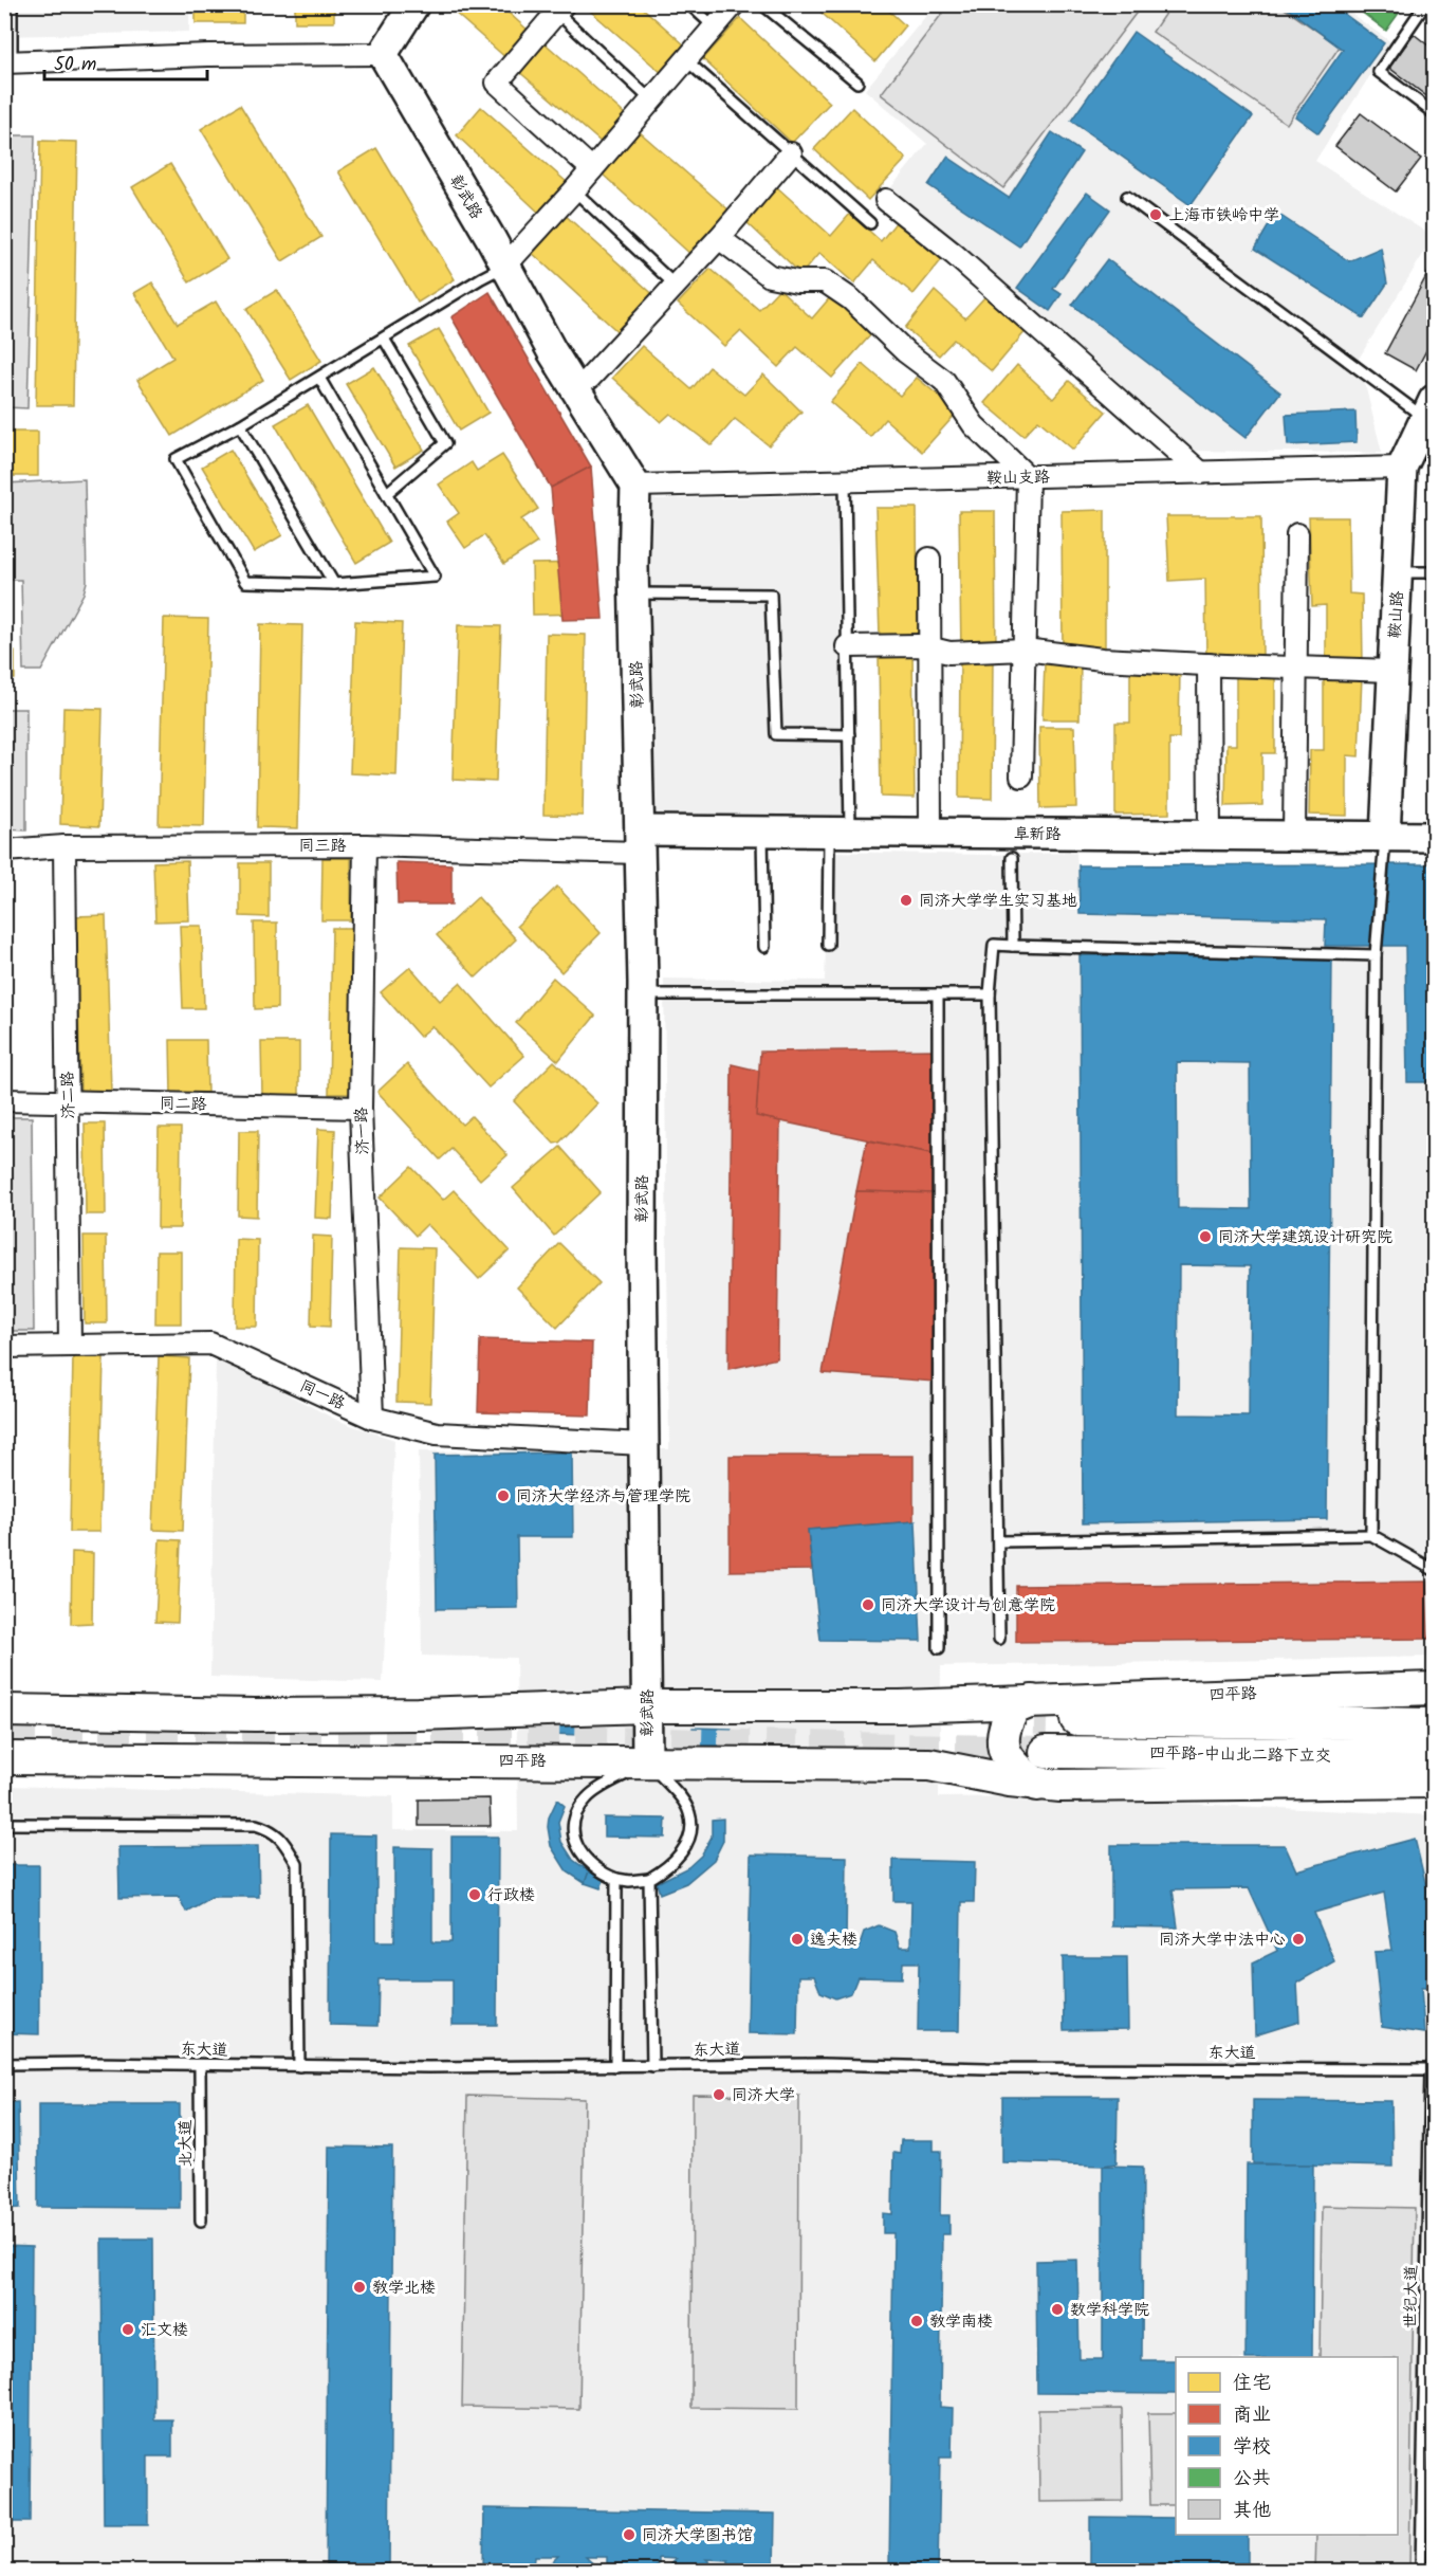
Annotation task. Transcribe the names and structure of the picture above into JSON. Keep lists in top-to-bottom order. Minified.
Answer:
{"streets":{"main road":["四平路","四平路-中山北二路下立交"],"street":["彰武路","鞍山支路","鞍山路","阜新路","同三路","济二路","同二路","济一路","同一路"],"lane":["东大道","北大道","世纪大道"]},"crossings":[["彰武路","鞍山支路"],["彰武路","阜新路"],["彰武路","同三路"],["彰武路","同一路"],["彰武路","四平路"],["鞍山支路","鞍山路"],["鞍山路","阜新路"],["阜新路","同三路"],["同三路","济二路"],["同三路","济一路"],["济二路","同二路"],["济二路","同一路"],["同二路","济一路"],["济一路","同一路"],["四平路","四平路-中山北二路下立交"],["东大道","北大道"],["东大道","世纪大道"]],"places":["上海市铁岭中学","同济大学学生实习基地","同济大学建筑设计研究院","同济大学经济与管理学院","同济大学设计与创意学院","行政楼","逸夫楼","同济大学中法中心","同济大学","教学北楼","数学科学院","教学南楼","汇文楼","同济大学图书馆"],"legend":["住宅","商业","学校","公共","其他"],"scale_bar":"50 m"}
